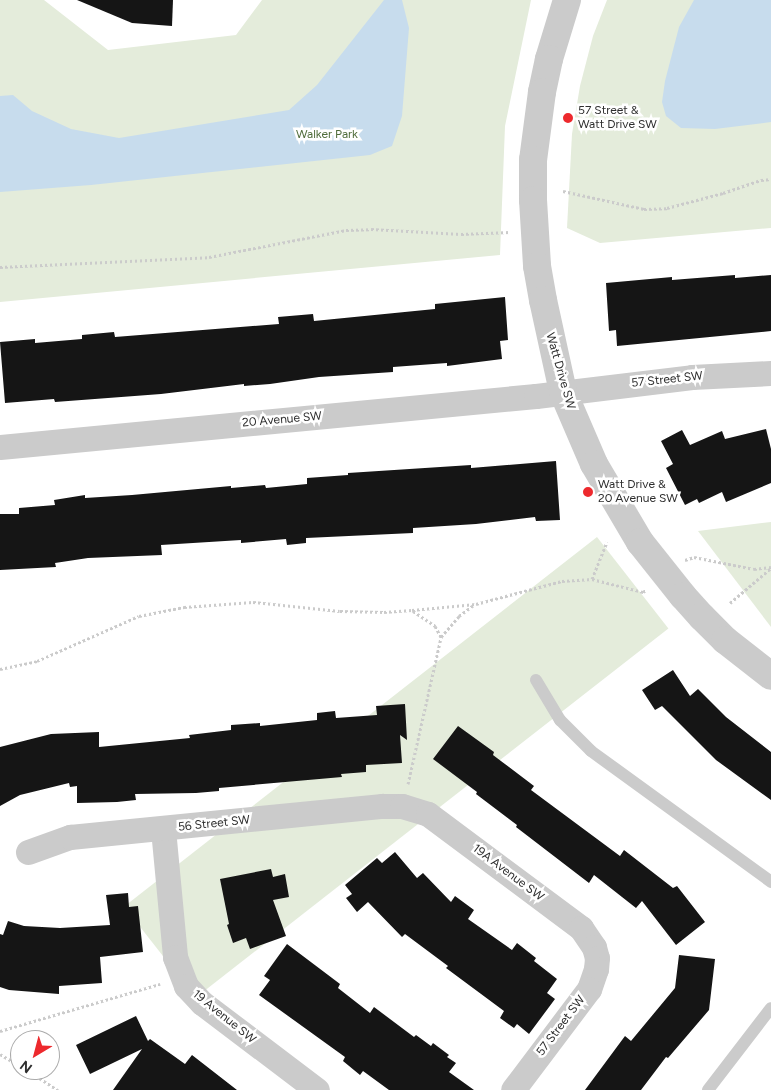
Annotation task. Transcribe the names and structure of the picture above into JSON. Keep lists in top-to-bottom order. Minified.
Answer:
{"streets":{"street":["Watt Drive SW","57 Street SW","20 Avenue SW","56 Street SW","19A Avenue SW","19 Avenue SW"]},"crossings":[["Watt Drive SW","57 Street SW"],["Watt Drive SW","20 Avenue SW"],["57 Street SW","20 Avenue SW"],["57 Street SW","19A Avenue SW"],["56 Street SW","19A Avenue SW"],["56 Street SW","19 Avenue SW"]],"parks":["Walker Park"],"places":["57 Street & Watt Drive SW","Watt Drive & 20 Avenue SW"],"north":"bottom left"}
